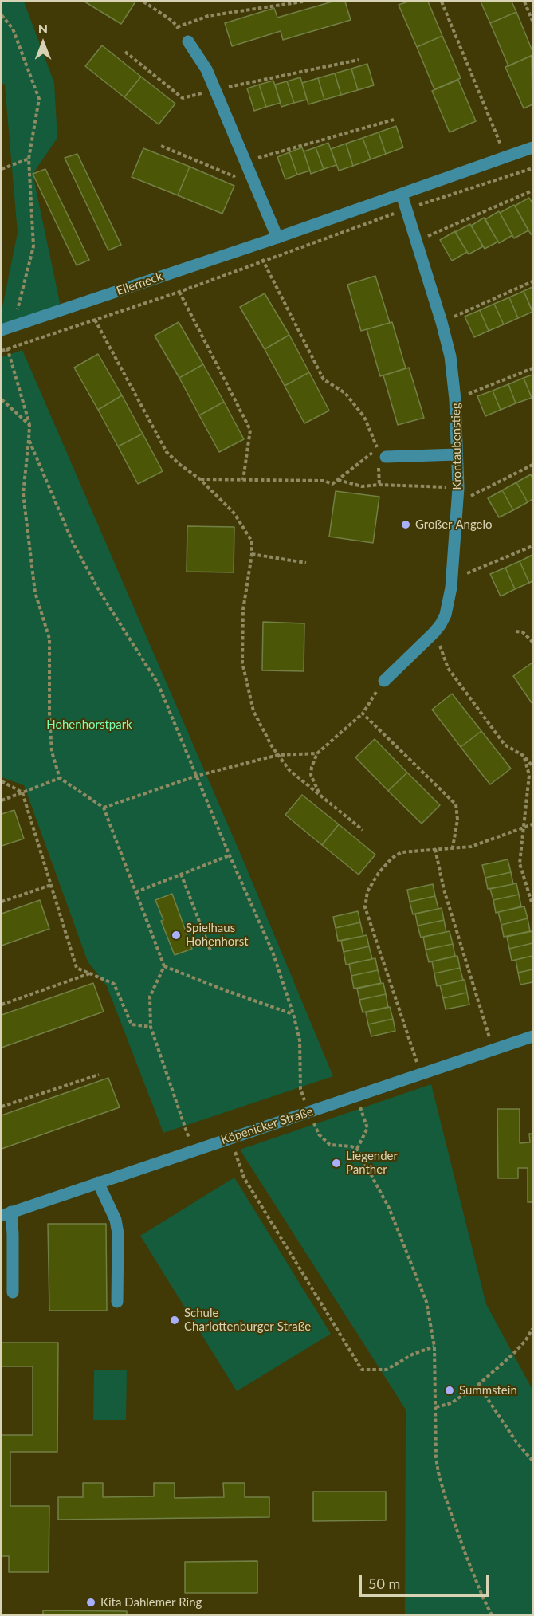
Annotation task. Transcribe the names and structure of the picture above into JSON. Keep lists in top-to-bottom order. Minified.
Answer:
{"streets":{"street":["Ellerneck","Krontaubenstieg","Köpenicker Straße"]},"crossings":[["Ellerneck","Krontaubenstieg"]],"parks":["Hohenhorstpark"],"places":["Großer Angelo","Spielhaus Hohenhorst","Liegender Panther","Schule Charlottenburger Straße","Summstein","Kita Dahlemer Ring"],"scale_bar":"50 m","north":"top"}
